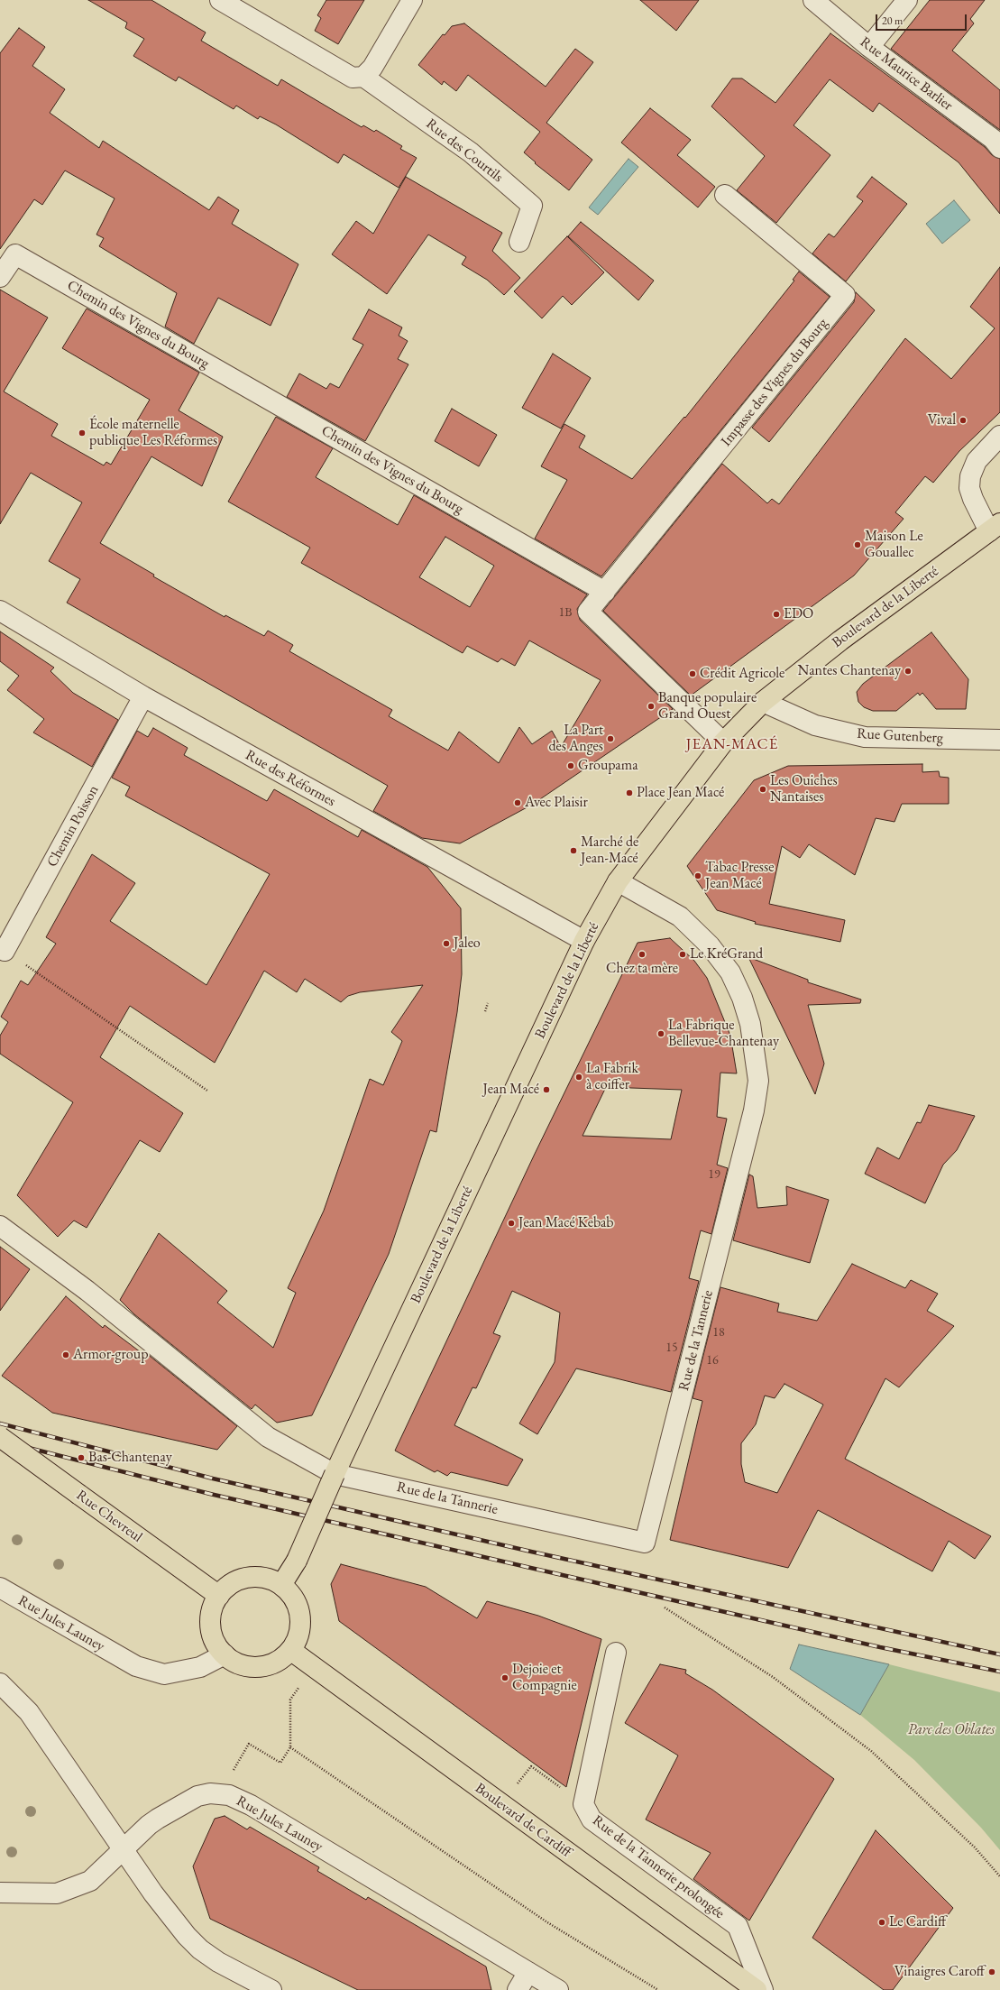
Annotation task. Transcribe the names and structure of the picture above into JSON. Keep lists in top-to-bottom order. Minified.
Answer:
{"streets":{"main road":["Boulevard de la Liberté","Rue Chevreul","Boulevard de Cardiff"],"street":["Rue Maurice Barlier","Rue des Courtils","Chemin des Vignes du Bourg","Impasse des Vignes du Bourg","Rue Gutenberg","Rue des Réformes","Chemin Poisson","Rue de la Tannerie","Rue Jules Launey","Rue de la Tannerie prolongée"]},"crossings":[["Chemin des Vignes du Bourg","Impasse des Vignes du Bourg"],["Boulevard de la Liberté","Rue Gutenberg"],["Boulevard de la Liberté","Rue des Réformes"],["Boulevard de la Liberté","Rue de la Tannerie"],["Boulevard de la Liberté","Rue Chevreul"],["Boulevard de la Liberté","Rue Jules Launey"],["Boulevard de la Liberté","Boulevard de Cardiff"],["Rue des Réformes","Chemin Poisson"],["Rue Chevreul","Rue Jules Launey"],["Rue Chevreul","Boulevard de Cardiff"],["Rue Jules Launey","Boulevard de Cardiff"]],"districts":["JEAN-MACÉ"],"parks":["Parc des Oblates"],"places":["Vival","École maternelle publique Les Réformes","Maison Le Gouallec","EDO","Nantes Chantenay","Crédit Agricole","Banque populaire Grand Ouest","La Part des Anges","Groupama","Les Ouiches Nantaises","Place Jean Macé","Avec Plaisir","Marché de Jean-Macé","Tabac Presse Jean Macé","Jaleo","Chez ta mère","Le KréGrand","La Fabrique Bellevue-Chantenay","La Fabrik à coiffer","Jean Macé","Jean Macé Kebab","Armor-group","Bas-Chantenay","Dejoie et Compagnie","Le Cardiff","Vinaigres Caroff"],"house_numbers":["1B","19","18","15","16"],"scale_bar":"20 m"}
